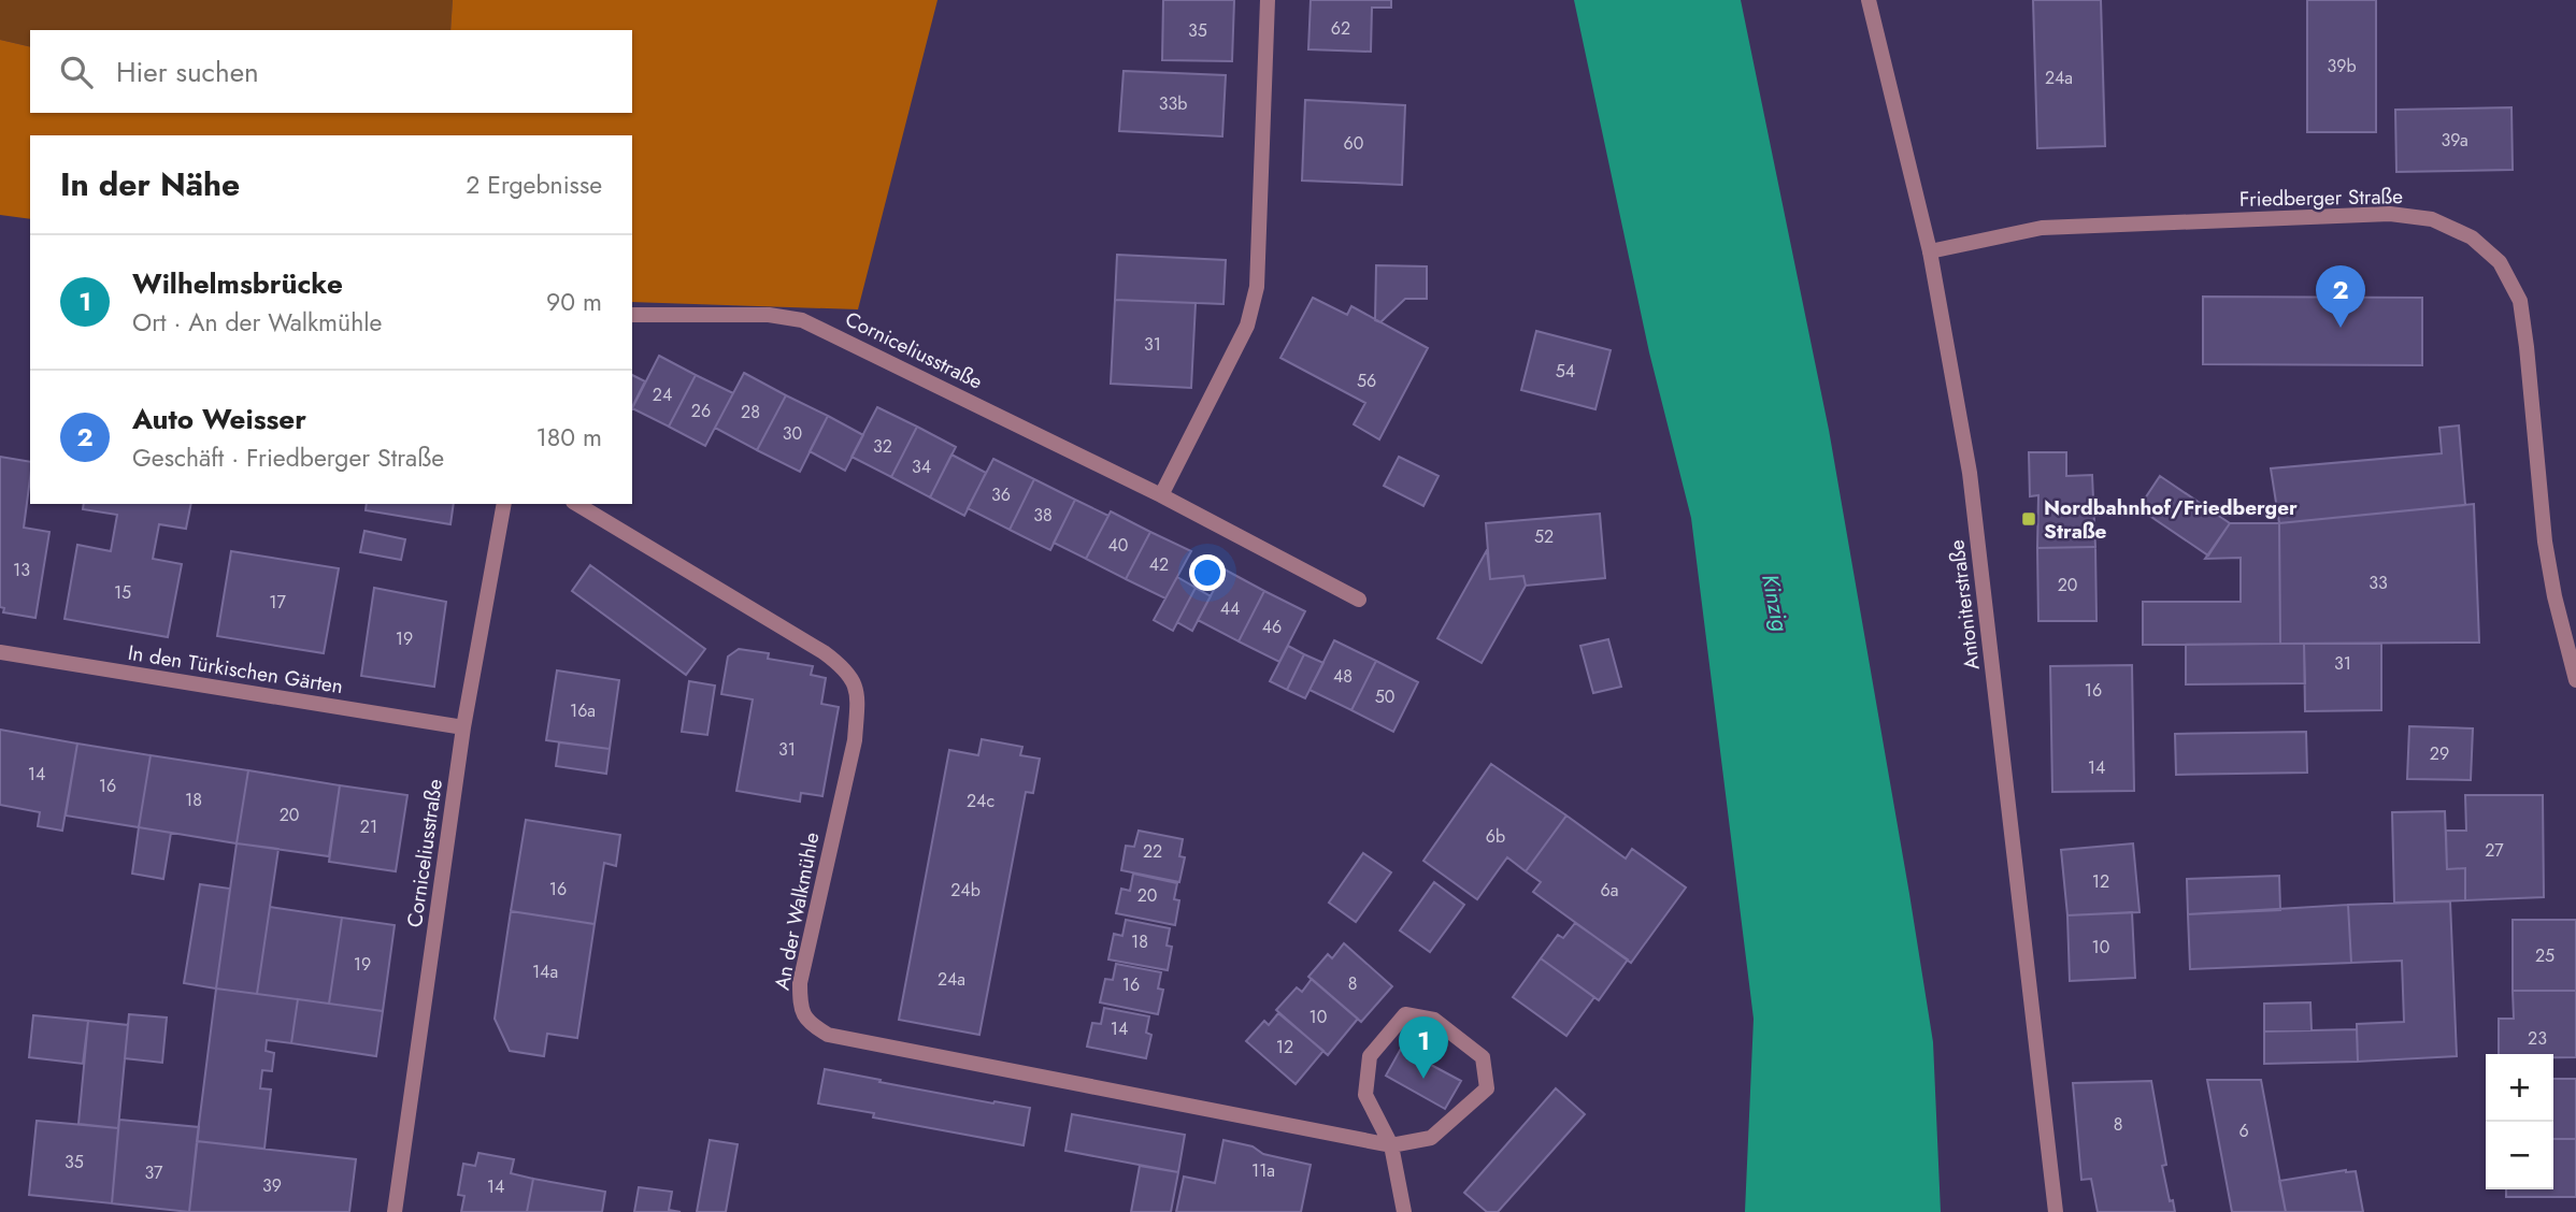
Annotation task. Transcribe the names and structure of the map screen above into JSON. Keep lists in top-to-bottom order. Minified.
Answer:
{"streets":{"street":["Friedberger Straße","Corniceliusstraße","Antoniterstraße","In den Türkischen Gärten","An der Walkmühle"]},"crossings":[["Friedberger Straße","Antoniterstraße"],["Corniceliusstraße","In den Türkischen Gärten"]],"water":["Kinzig"],"places":{"transit":["Nordbahnhof/Friedberger Straße"]},"house_numbers":["62","35","39b","24a","33b","39a","60","31","54","56","24","26","28","30","32","34","36","38","52","40","42","13","33","20","15","17","44","46","19","31","48","16","50","16a","31","29","14","14","16","18","24c","20","21","6b","27","22","12","16","24b","6a","20","18","10","25","19","14a","24a","8","16","10","14","23","12","8","6","35","11a","37","39","14"],"page":{"search":"Hier suchen","heading":["In der Nähe","2 Ergebnisse"],"list":[{"mark":"1","name":"Wilhelmsbrücke","note":"Ort · An der Walkmühle","value":"90 m"},{"mark":"2","name":"Auto Weisser","note":"Geschäft · Friedberger Straße","value":"180 m"}],"pins":["2","1"],"map_buttons":["+","−"]}}
